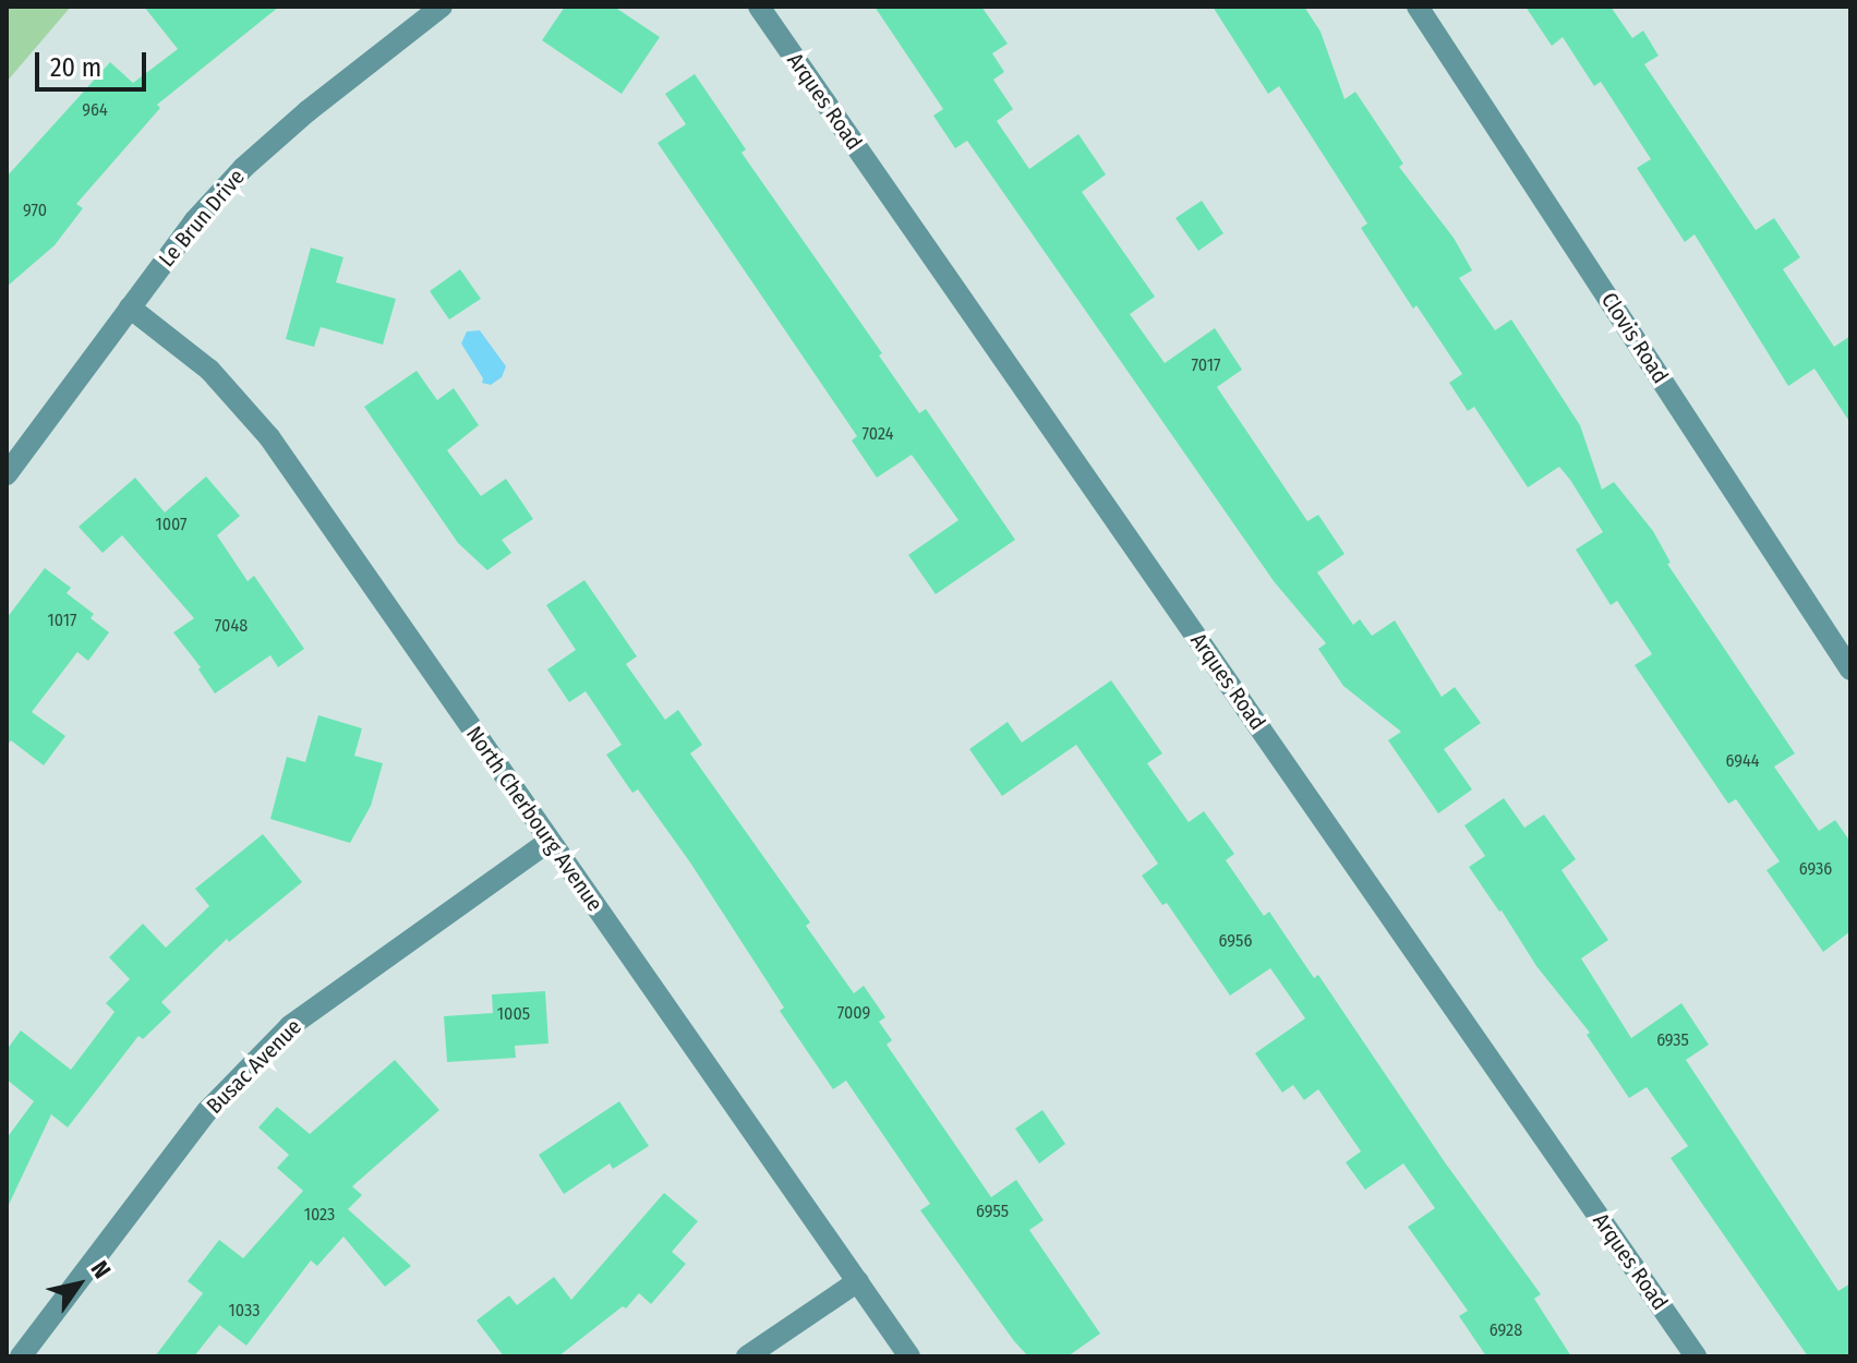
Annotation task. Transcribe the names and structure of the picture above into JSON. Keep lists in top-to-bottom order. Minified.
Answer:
{"streets":{"street":["Arques Road","Le Brun Drive","Clovis Road","North Cherbourg Avenue","Busac Avenue"]},"crossings":[["Le Brun Drive","North Cherbourg Avenue"],["North Cherbourg Avenue","Busac Avenue"]],"house_numbers":["964","970","7017","7024","1007","1017","7048","6944","6936","6956","7009","1005","6935","6955","1023","1033","6928"],"scale_bar":"20 m","north":"top right"}
